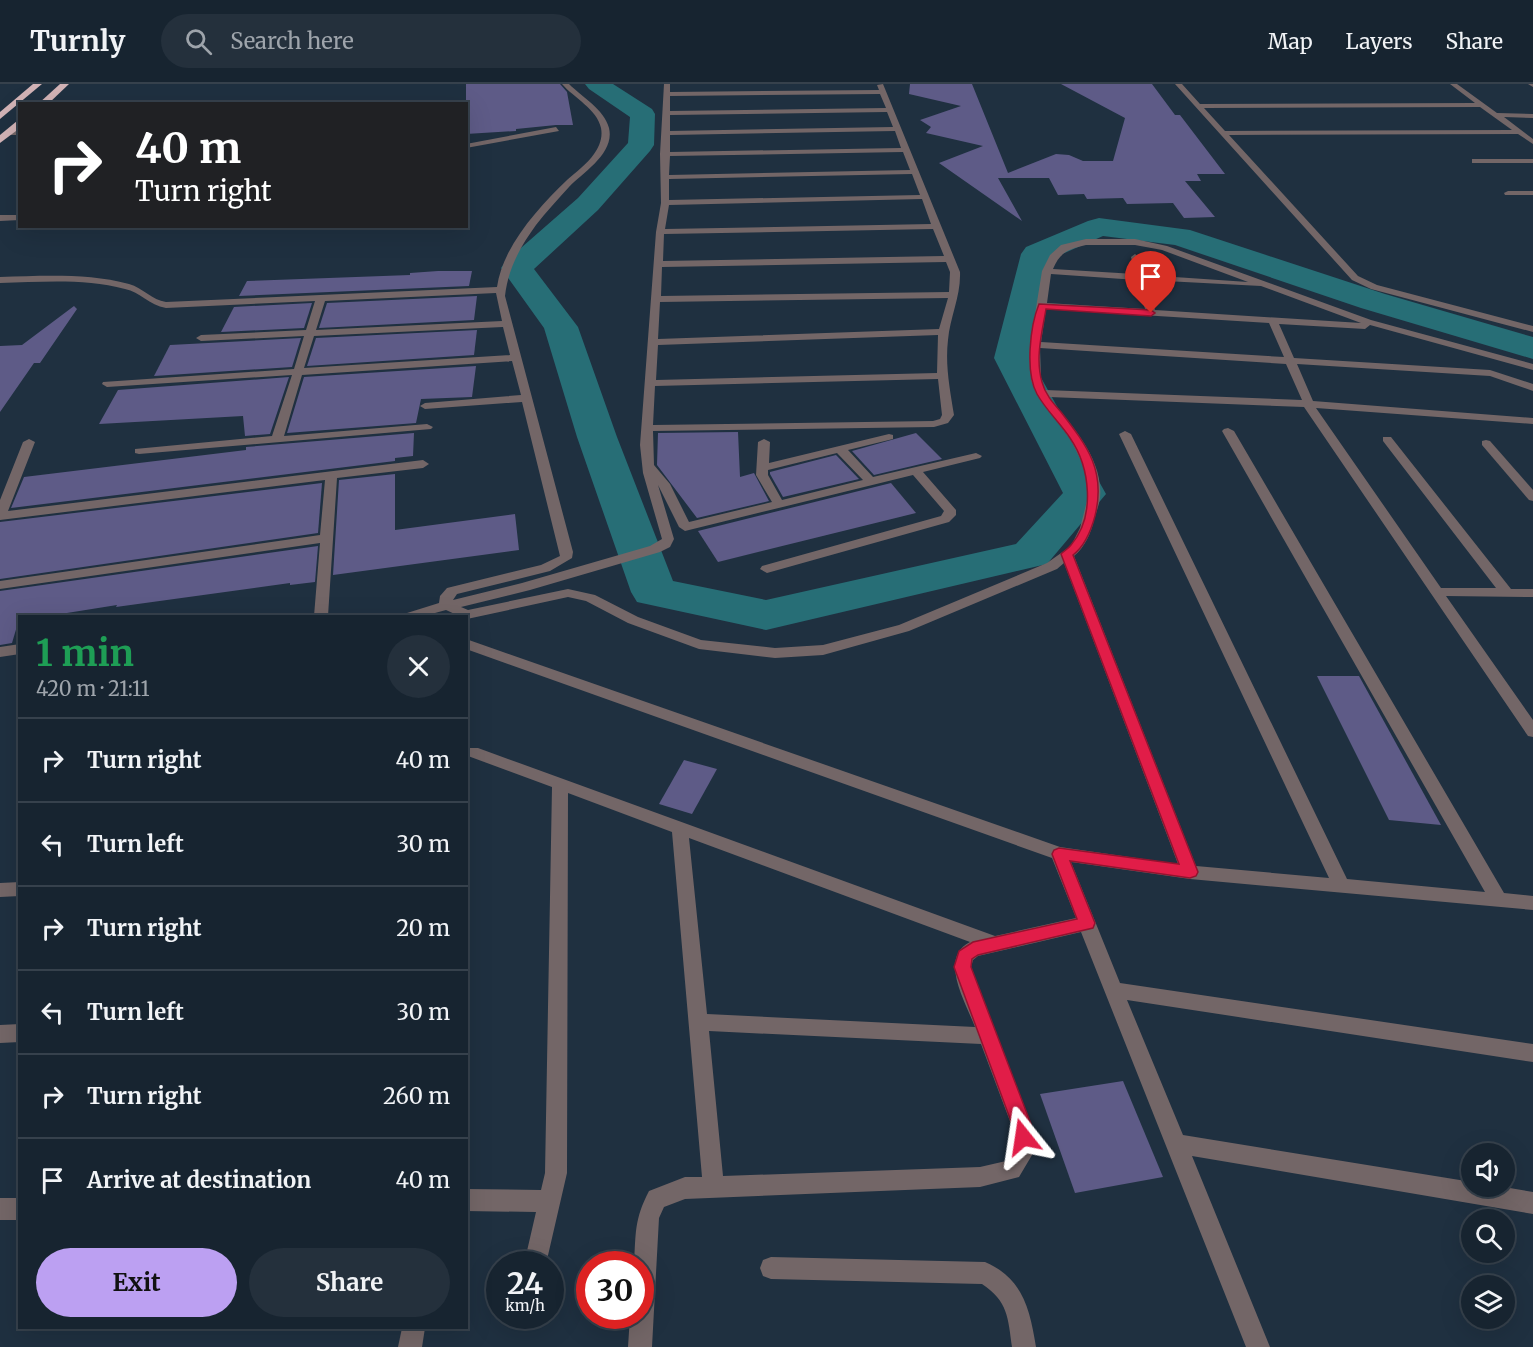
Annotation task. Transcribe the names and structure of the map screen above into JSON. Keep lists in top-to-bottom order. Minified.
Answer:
{"page":{"header":"Turnly","search":"Search here","nav":["Map","Layers","Share"],"turn":["40 m","Turn right"],"heading":["1 min","420 m · 21:11"],"list":[{"name":"Turn right","value":"40 m"},{"name":"Turn left","value":"30 m"},{"name":"Turn right","value":"20 m"},{"name":"Turn left","value":"30 m"},{"name":"Turn right","value":"260 m"},{"name":"Arrive at destination","value":"40 m"}],"buttons":["Exit","Share"],"speed":"24 km/h","limit":"30"}}
